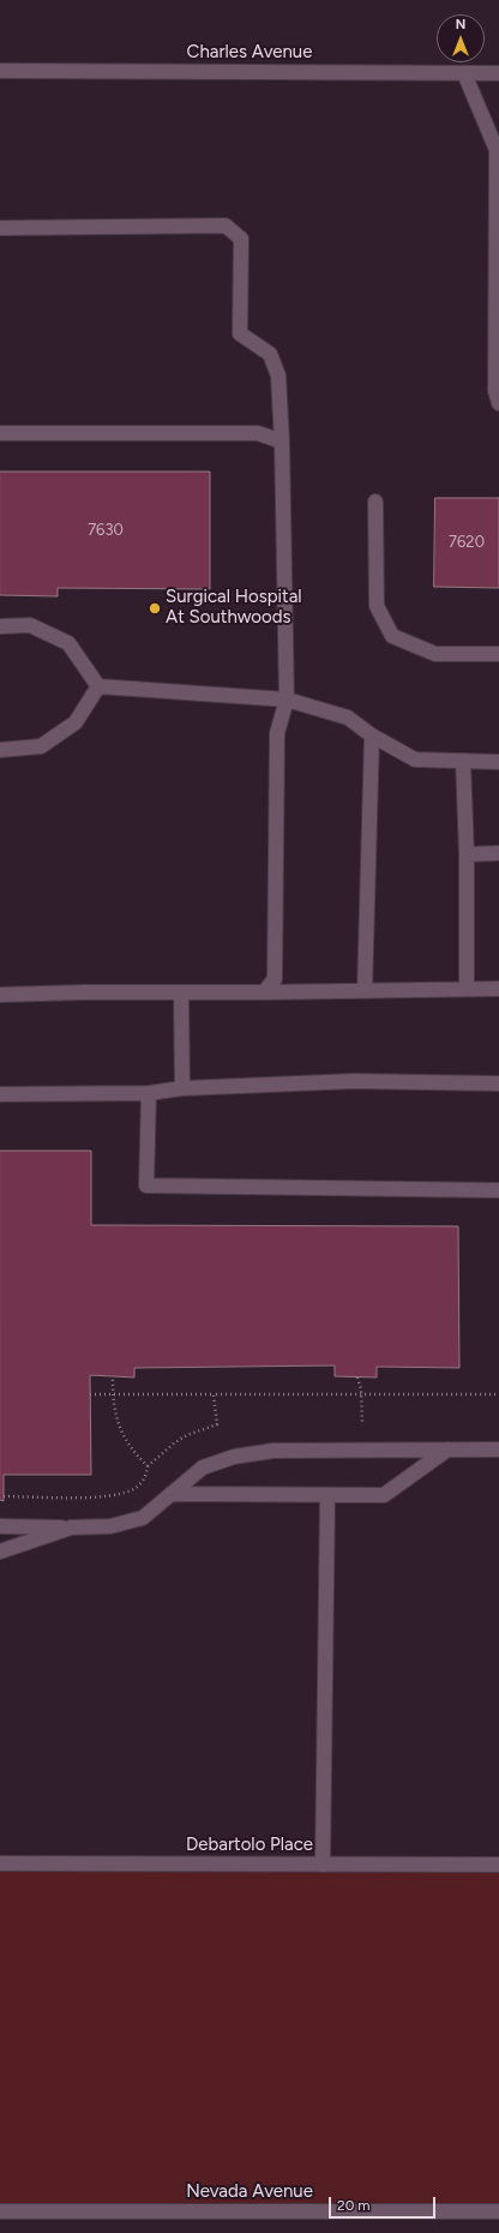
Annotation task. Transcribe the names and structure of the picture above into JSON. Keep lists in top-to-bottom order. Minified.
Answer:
{"streets":{"street":["Charles Avenue","Debartolo Place","Nevada Avenue"]},"places":["Surgical Hospital At Southwoods"],"house_numbers":["7630","7620"],"scale_bar":"20 m","north":"top"}
